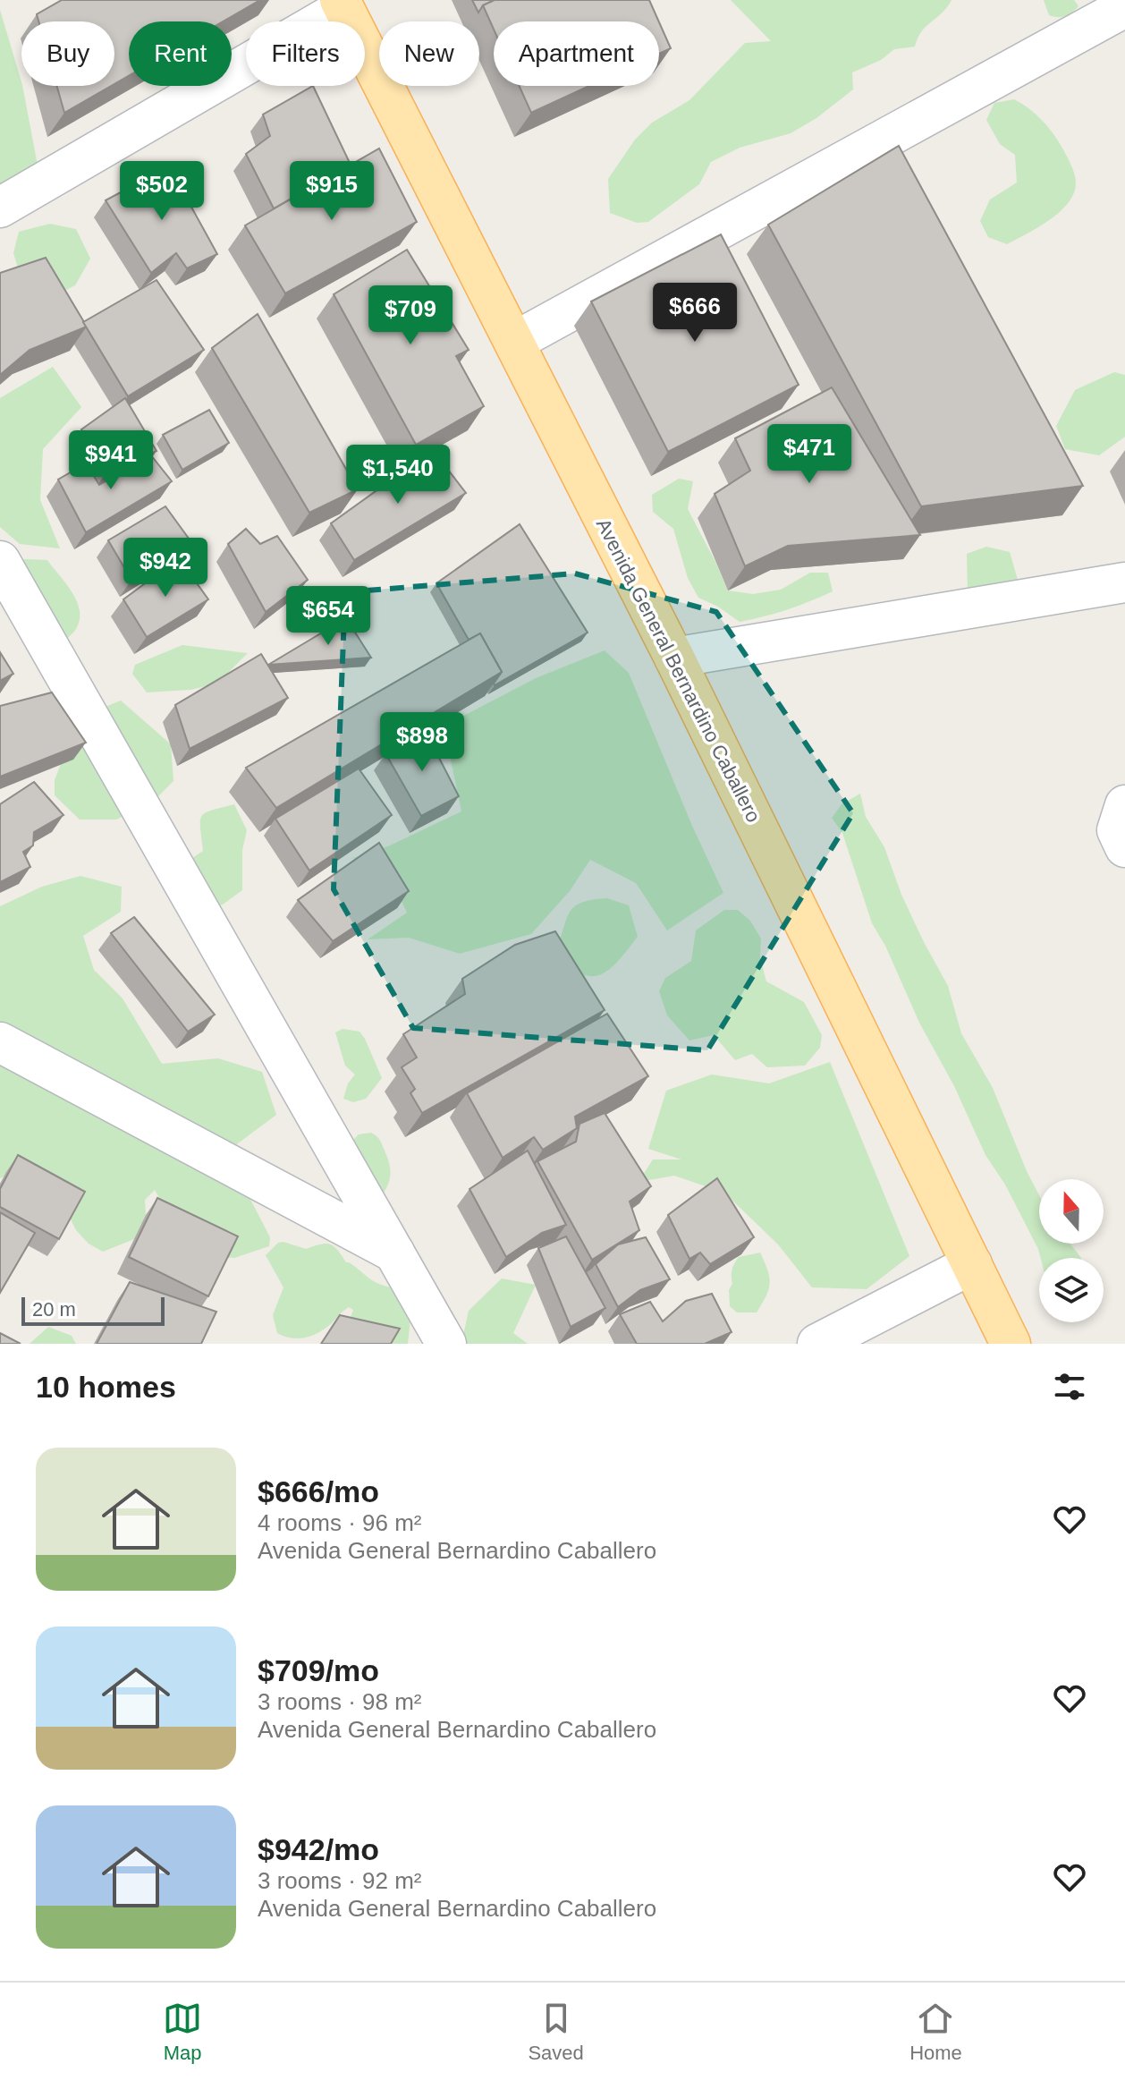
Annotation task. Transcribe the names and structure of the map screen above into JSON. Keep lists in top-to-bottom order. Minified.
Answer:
{"streets":{"main road":["Avenida General Bernardino Caballero"]},"scale_bar":"20 m","north":"top","page":{"chip":["Buy","Rent","Filters","New","Apartment"],"price":["$502","$915","$666","$709","$471","$941","$1,540","$942","$654","$898"],"scale":"20 m","heading":"10 homes","list":[{"name":"$666/mo","note":"4 rooms · 96 m² · Avenida General Bernardino Caballero"},{"name":"$709/mo","note":"3 rooms · 98 m² · Avenida General Bernardino Caballero"},{"name":"$942/mo","note":"3 rooms · 92 m² · Avenida General Bernardino Caballero"}],"tabs":["Map","Saved","Home"]}}
